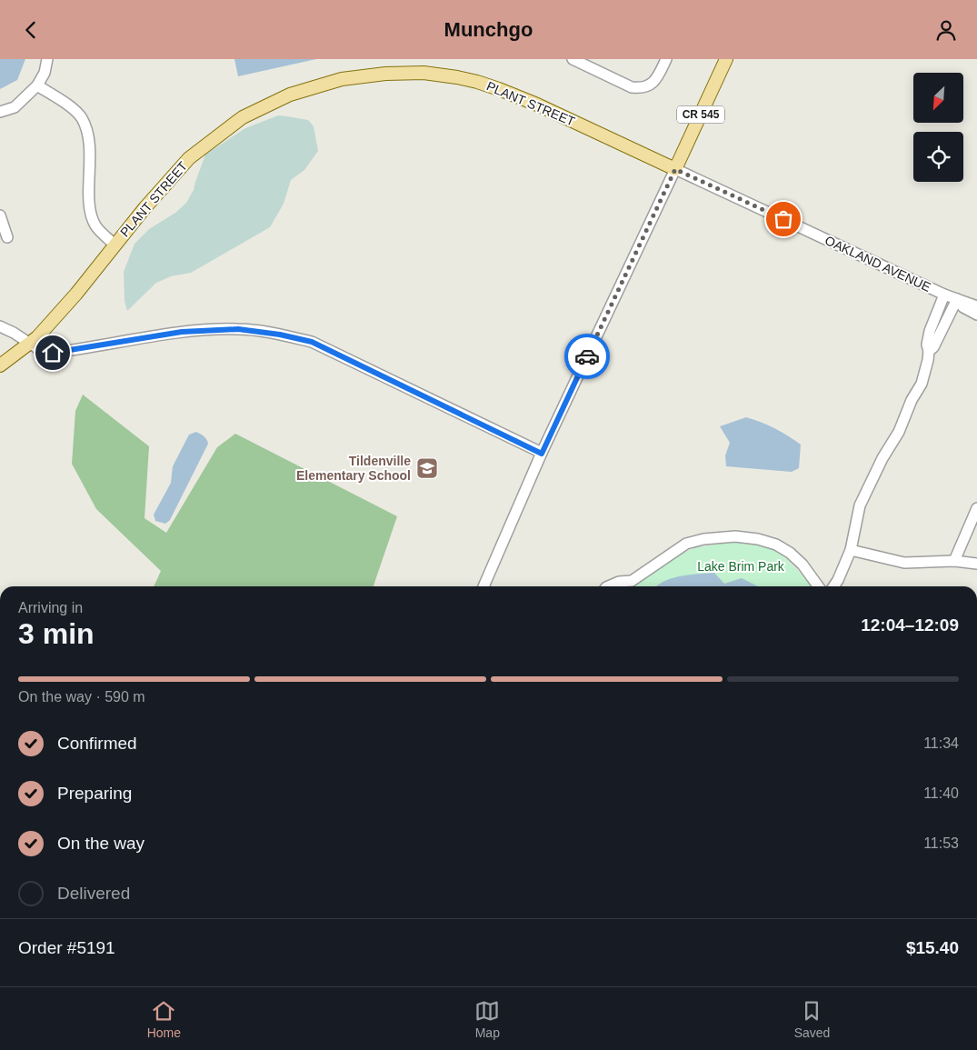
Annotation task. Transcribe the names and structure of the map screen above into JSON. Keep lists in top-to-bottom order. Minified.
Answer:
{"streets":{"main road":["PLANT STREET","CR 545"],"street":["OAKLAND AVENUE"]},"crossings":[["PLANT STREET","CR 545"],["PLANT STREET","OAKLAND AVENUE"],["CR 545","OAKLAND AVENUE"]],"parks":["Lake Brim Park"],"places":{"school or university":["Tildenville Elementary School"]},"north":"bottom left","page":{"header":"Munchgo","heading":["3 min","Arriving in","12:04–12:09"],"panel":["Order #5191","$15.40"],"bar":"On the way · 590 m","list":[["Confirmed","11:34"],["Preparing","11:40"],["On the way","11:53"],"Delivered"],"tabs":["Home","Map","Saved"]}}
